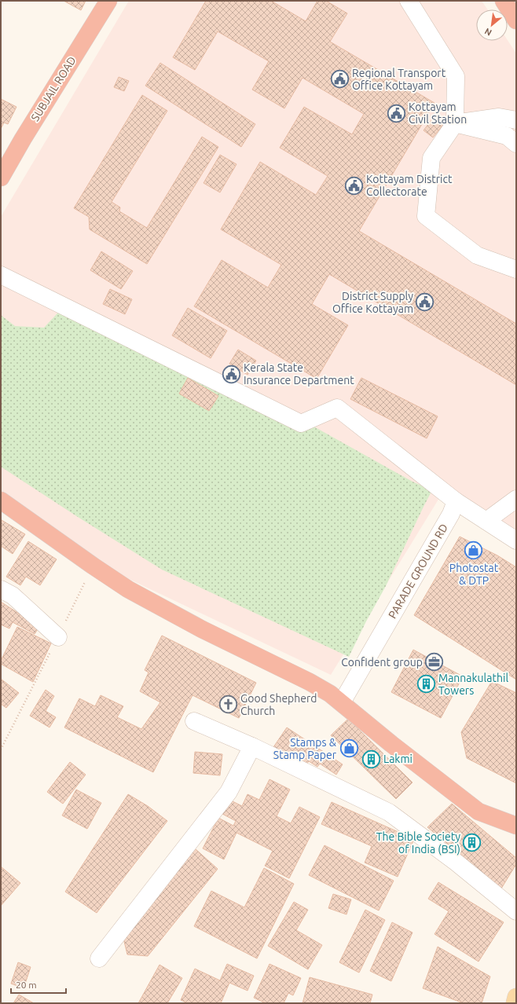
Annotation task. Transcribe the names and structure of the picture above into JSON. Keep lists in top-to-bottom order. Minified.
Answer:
{"streets":{"highway":["SUBJAIL ROAD"],"street":["PARADE GROUND RD"]},"places":{"public building":["Regional Transport Office Kottayam","Kottayam Civil Station","Kottayam District Collectorate","District Supply Office Kottayam","Kerala State Insurance Department"],"shop":["Photostat & DTP","Stamps & Stamp Paper"],"office":["Confident group"],"building":["Mannakulathil Towers","Lakmi","The Bible Society of India (BSI)"],"church":["Good Shepherd Church"]},"scale_bar":"20 m","north":"bottom left"}
